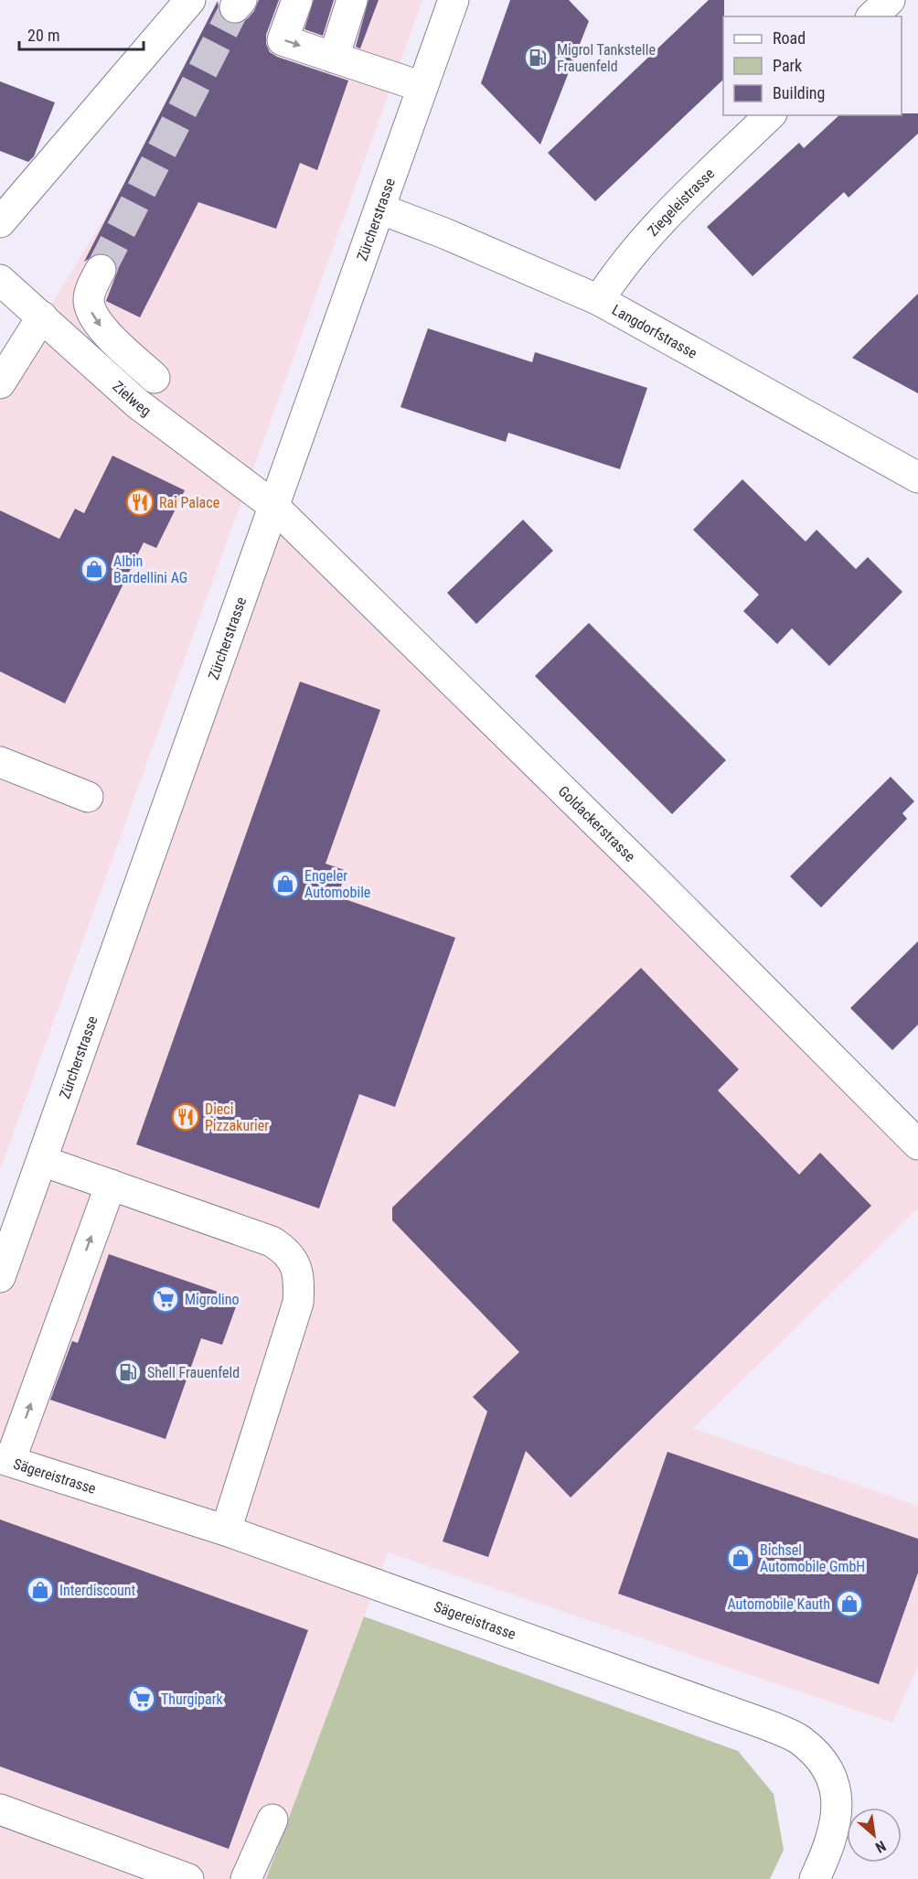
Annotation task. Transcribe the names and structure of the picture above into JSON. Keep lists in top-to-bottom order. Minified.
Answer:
{"streets":{"street":["Ziegeleistrasse","Zürcherstrasse","Langdorfstrasse","Zielweg","Goldackerstrasse","Sägereistrasse"]},"crossings":[["Ziegeleistrasse","Langdorfstrasse"],["Zürcherstrasse","Langdorfstrasse"],["Zürcherstrasse","Zielweg"],["Zürcherstrasse","Goldackerstrasse"],["Zielweg","Goldackerstrasse"]],"places":{"fuel station":["Migrol Tankstelle Frauenfeld","Shell Frauenfeld"],"restaurant":["Rai Palace","Dieci Pizzakurier"],"shop":["Albin Bardellini AG","Engeler Automobile","Bichsel Automobile GmbH","Interdiscount","Automobile Kauth"],"supermarket":["Migrolino","Thurgipark"]},"legend":["Road","Park","Building"],"scale_bar":"20 m","north":"bottom right"}
